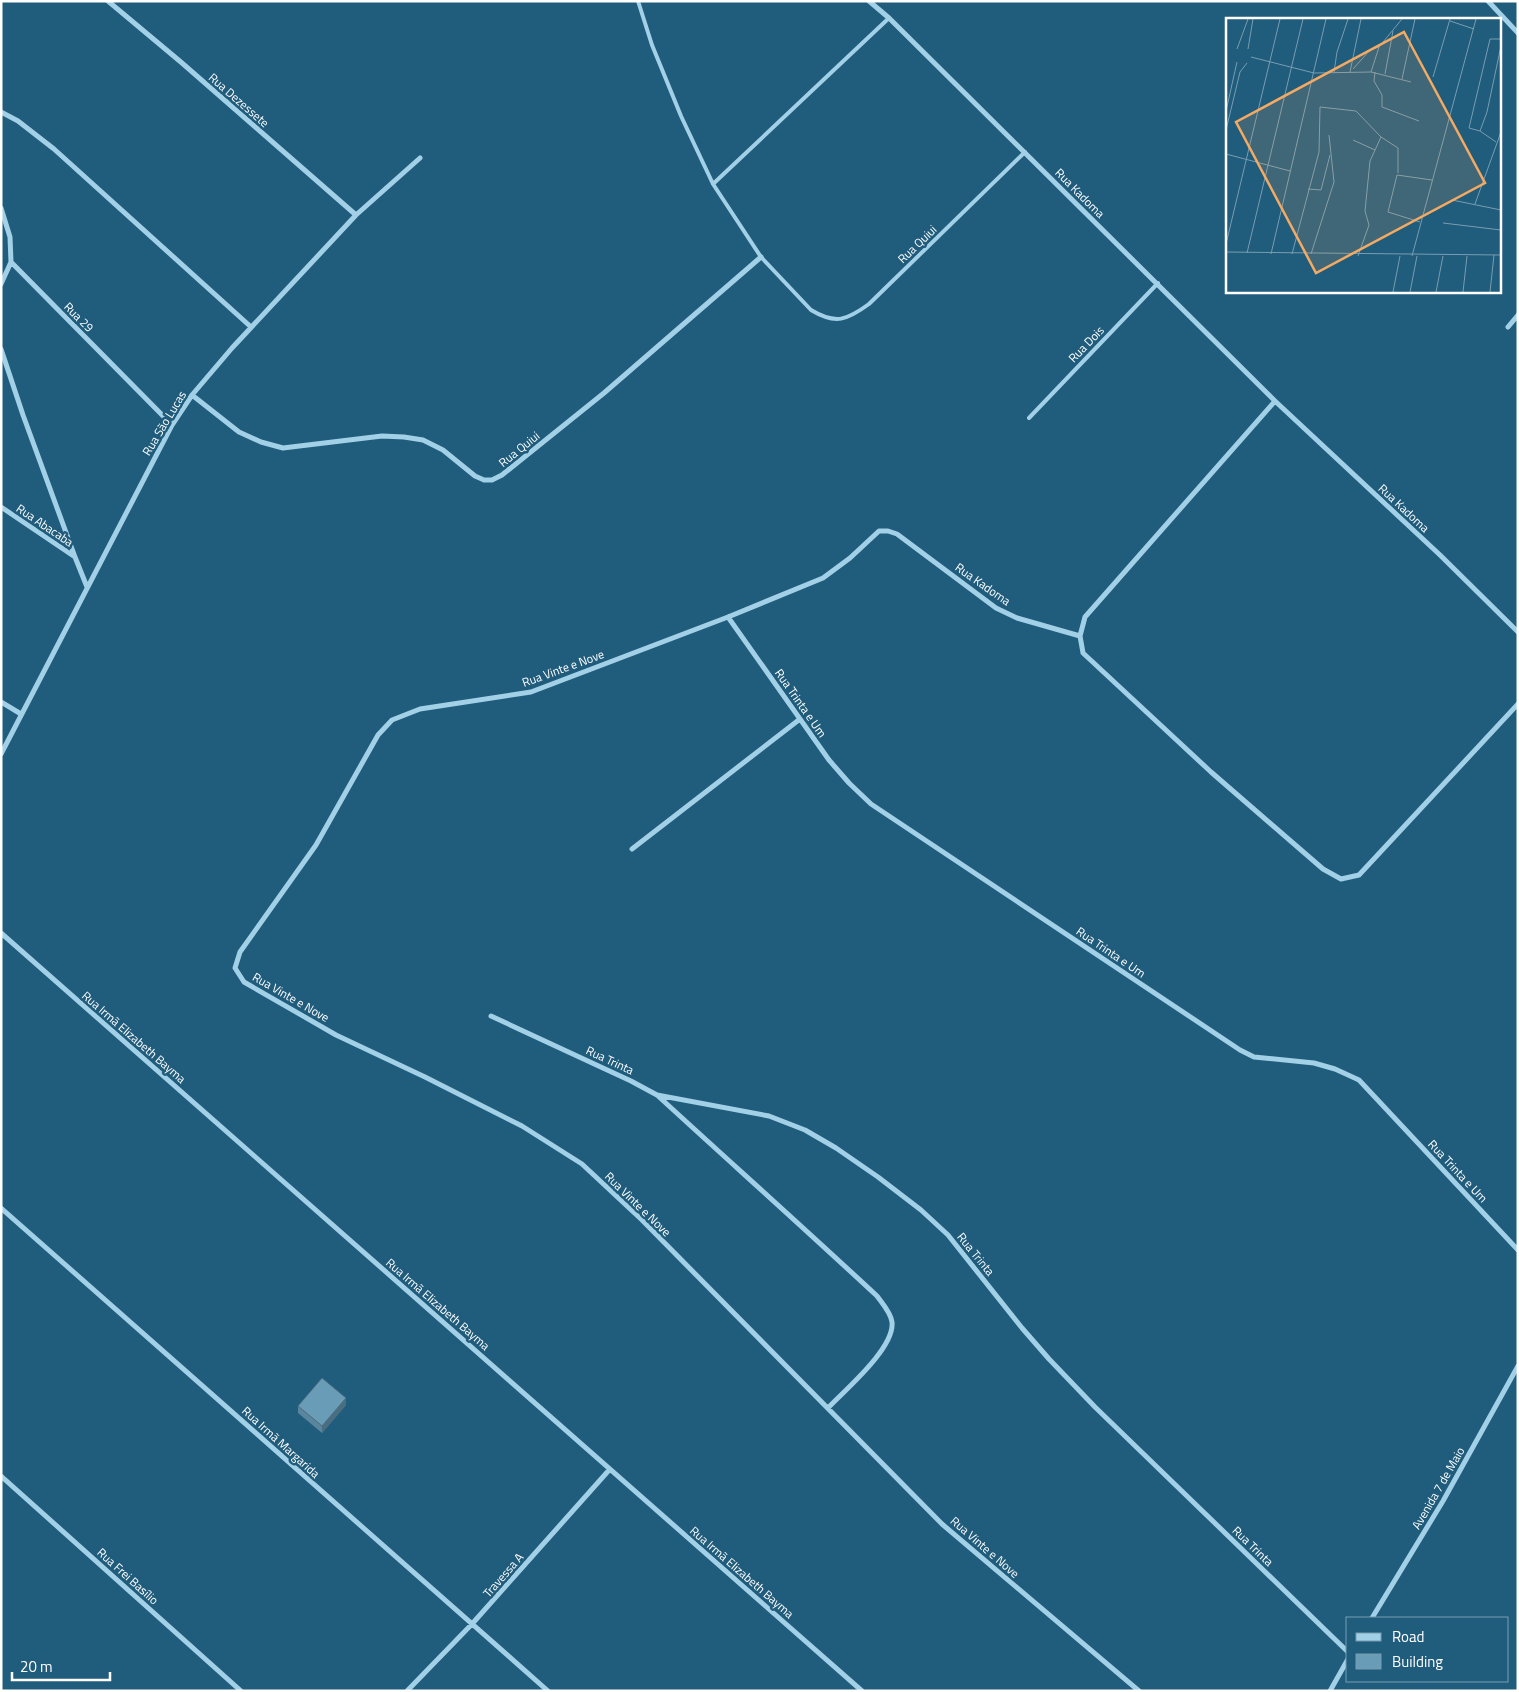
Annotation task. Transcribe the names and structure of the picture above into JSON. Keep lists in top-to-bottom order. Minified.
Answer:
{"streets":{"street":["Rua Dezessete","Rua Kadoma","Rua Quiui","Rua 29","Rua São Lucas","Rua Abacaba","Rua Vinte e Nove","Rua Trinta e Um","Rua Irmã Elizabeth Bayma","Rua Trinta","Rua Irmã Margarida","Avenida 7 de Maio","Travessa A","Rua Frei Basílio"],"lane":["Rua Dois"]},"crossings":[["Rua Dezessete","Rua São Lucas"],["Rua Kadoma","Rua Quiui"],["Rua Kadoma","Rua Dois"],["Rua Kadoma","Rua Vinte e Nove"],["Rua Kadoma","Rua Trinta e Um"],["Rua Quiui","Rua São Lucas"],["Rua 29","Rua São Lucas"],["Rua São Lucas","Rua Abacaba"],["Rua Vinte e Nove","Rua Trinta e Um"],["Rua Irmã Elizabeth Bayma","Travessa A"],["Rua Irmã Margarida","Travessa A"]],"legend":["Road","Building"],"scale_bar":"20 m"}
